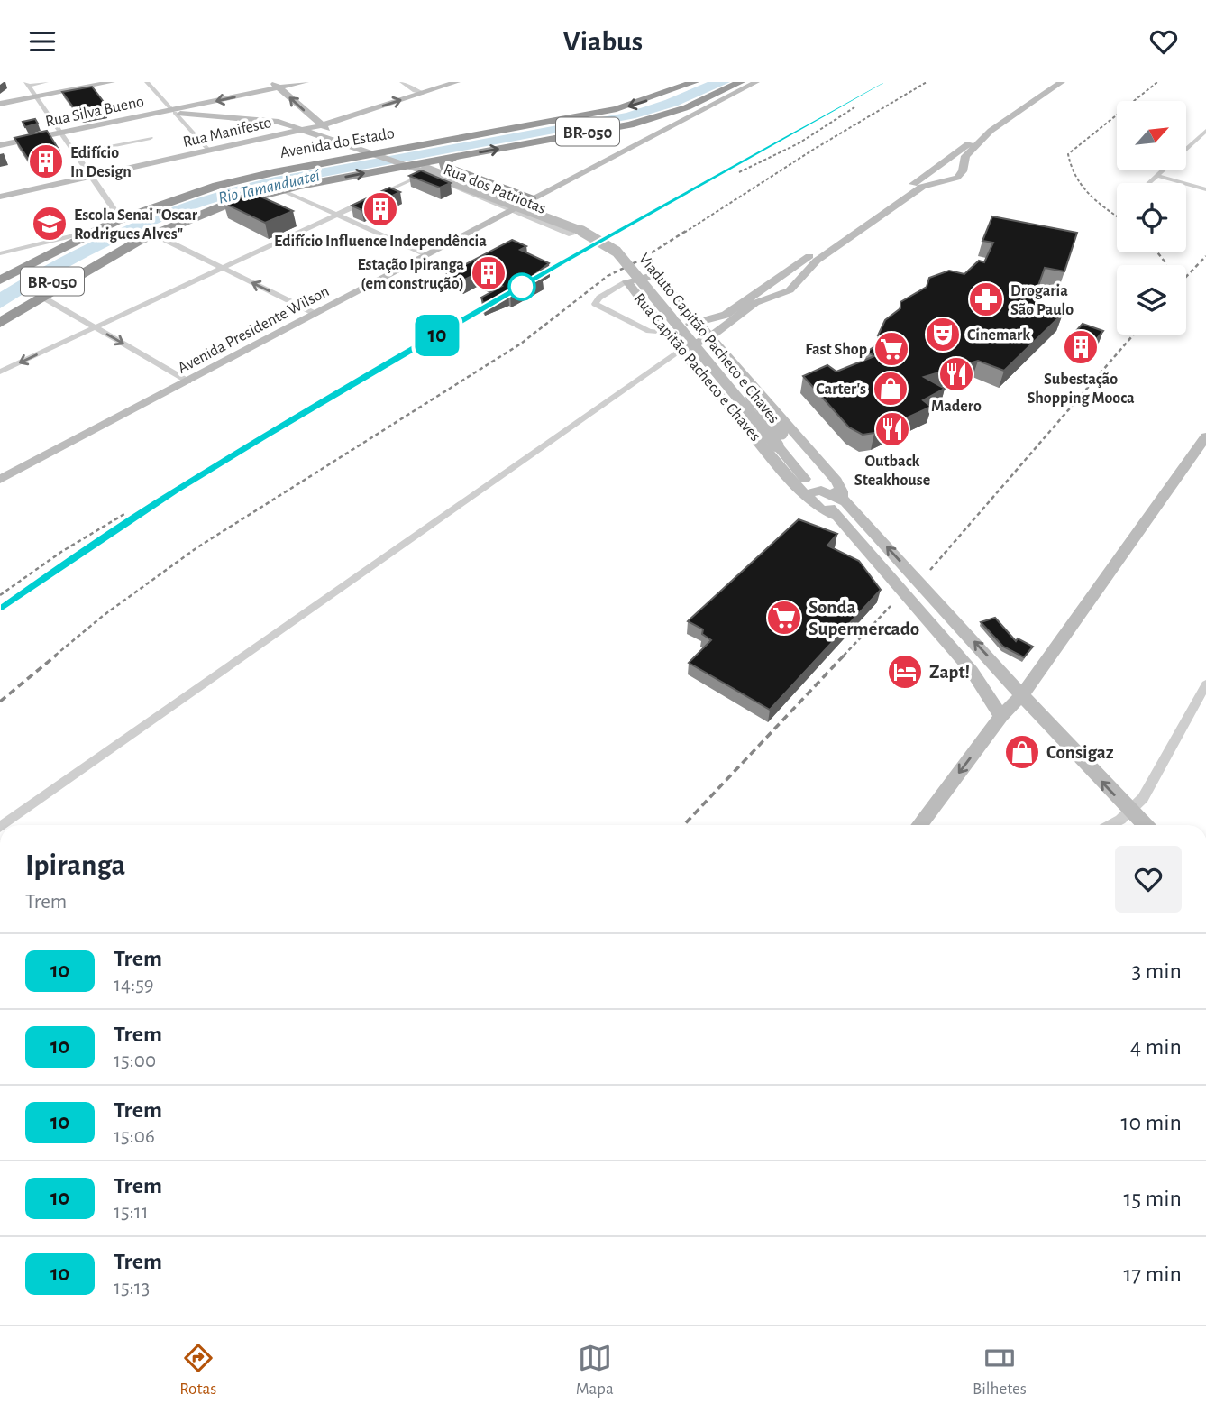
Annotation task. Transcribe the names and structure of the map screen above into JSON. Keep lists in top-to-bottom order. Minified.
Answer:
{"streets":{"highway":["BR-050","Avenida do Estado"],"main road":["Rua Silva Bueno","Rua Manifesto","Rua dos Patriotas","Avenida Presidente Wilson","Viaduto Capitão Pacheco e Chaves","Rua Capitão Pacheco e Chaves"]},"crossings":[["Rua Silva Bueno","Rua dos Patriotas"],["Rua Manifesto","Rua dos Patriotas"],["Avenida do Estado","Rua dos Patriotas"],["Avenida do Estado","Viaduto Capitão Pacheco e Chaves"],["Rua dos Patriotas","Avenida Presidente Wilson"],["Rua dos Patriotas","Viaduto Capitão Pacheco e Chaves"],["Viaduto Capitão Pacheco e Chaves","Rua Capitão Pacheco e Chaves"]],"water":["Rio Tamanduateí"],"places":{"building":["Edifício In Design","Edifício Influence Independência","Estação Ipiranga (em construção)","Subestação Shopping Mooca"],"school or university":["Escola Senai \"Oscar Rodrigues Alves\""],"pharmacy":["Drogaria São Paulo"],"theatre":["Cinemark"],"supermarket":["Fast Shop","Sonda Supermercado"],"restaurant":["Madero","Outback Steakhouse"],"shop":["Carter's","Consigaz"],"hotel":["Zapt!"]},"north":"top right","page":{"header":"Viabus","on_map":"10","heading":["Ipiranga","Trem"],"list":[{"mark":"10","name":"Trem","note":"14:59","value":"3 min"},{"mark":"10","name":"Trem","note":"15:00","value":"4 min"},{"mark":"10","name":"Trem","note":"15:06","value":"10 min"},{"mark":"10","name":"Trem","note":"15:11","value":"15 min"},{"mark":"10","name":"Trem","note":"15:13","value":"17 min"}],"tabs":["Rotas","Mapa","Bilhetes"]}}
